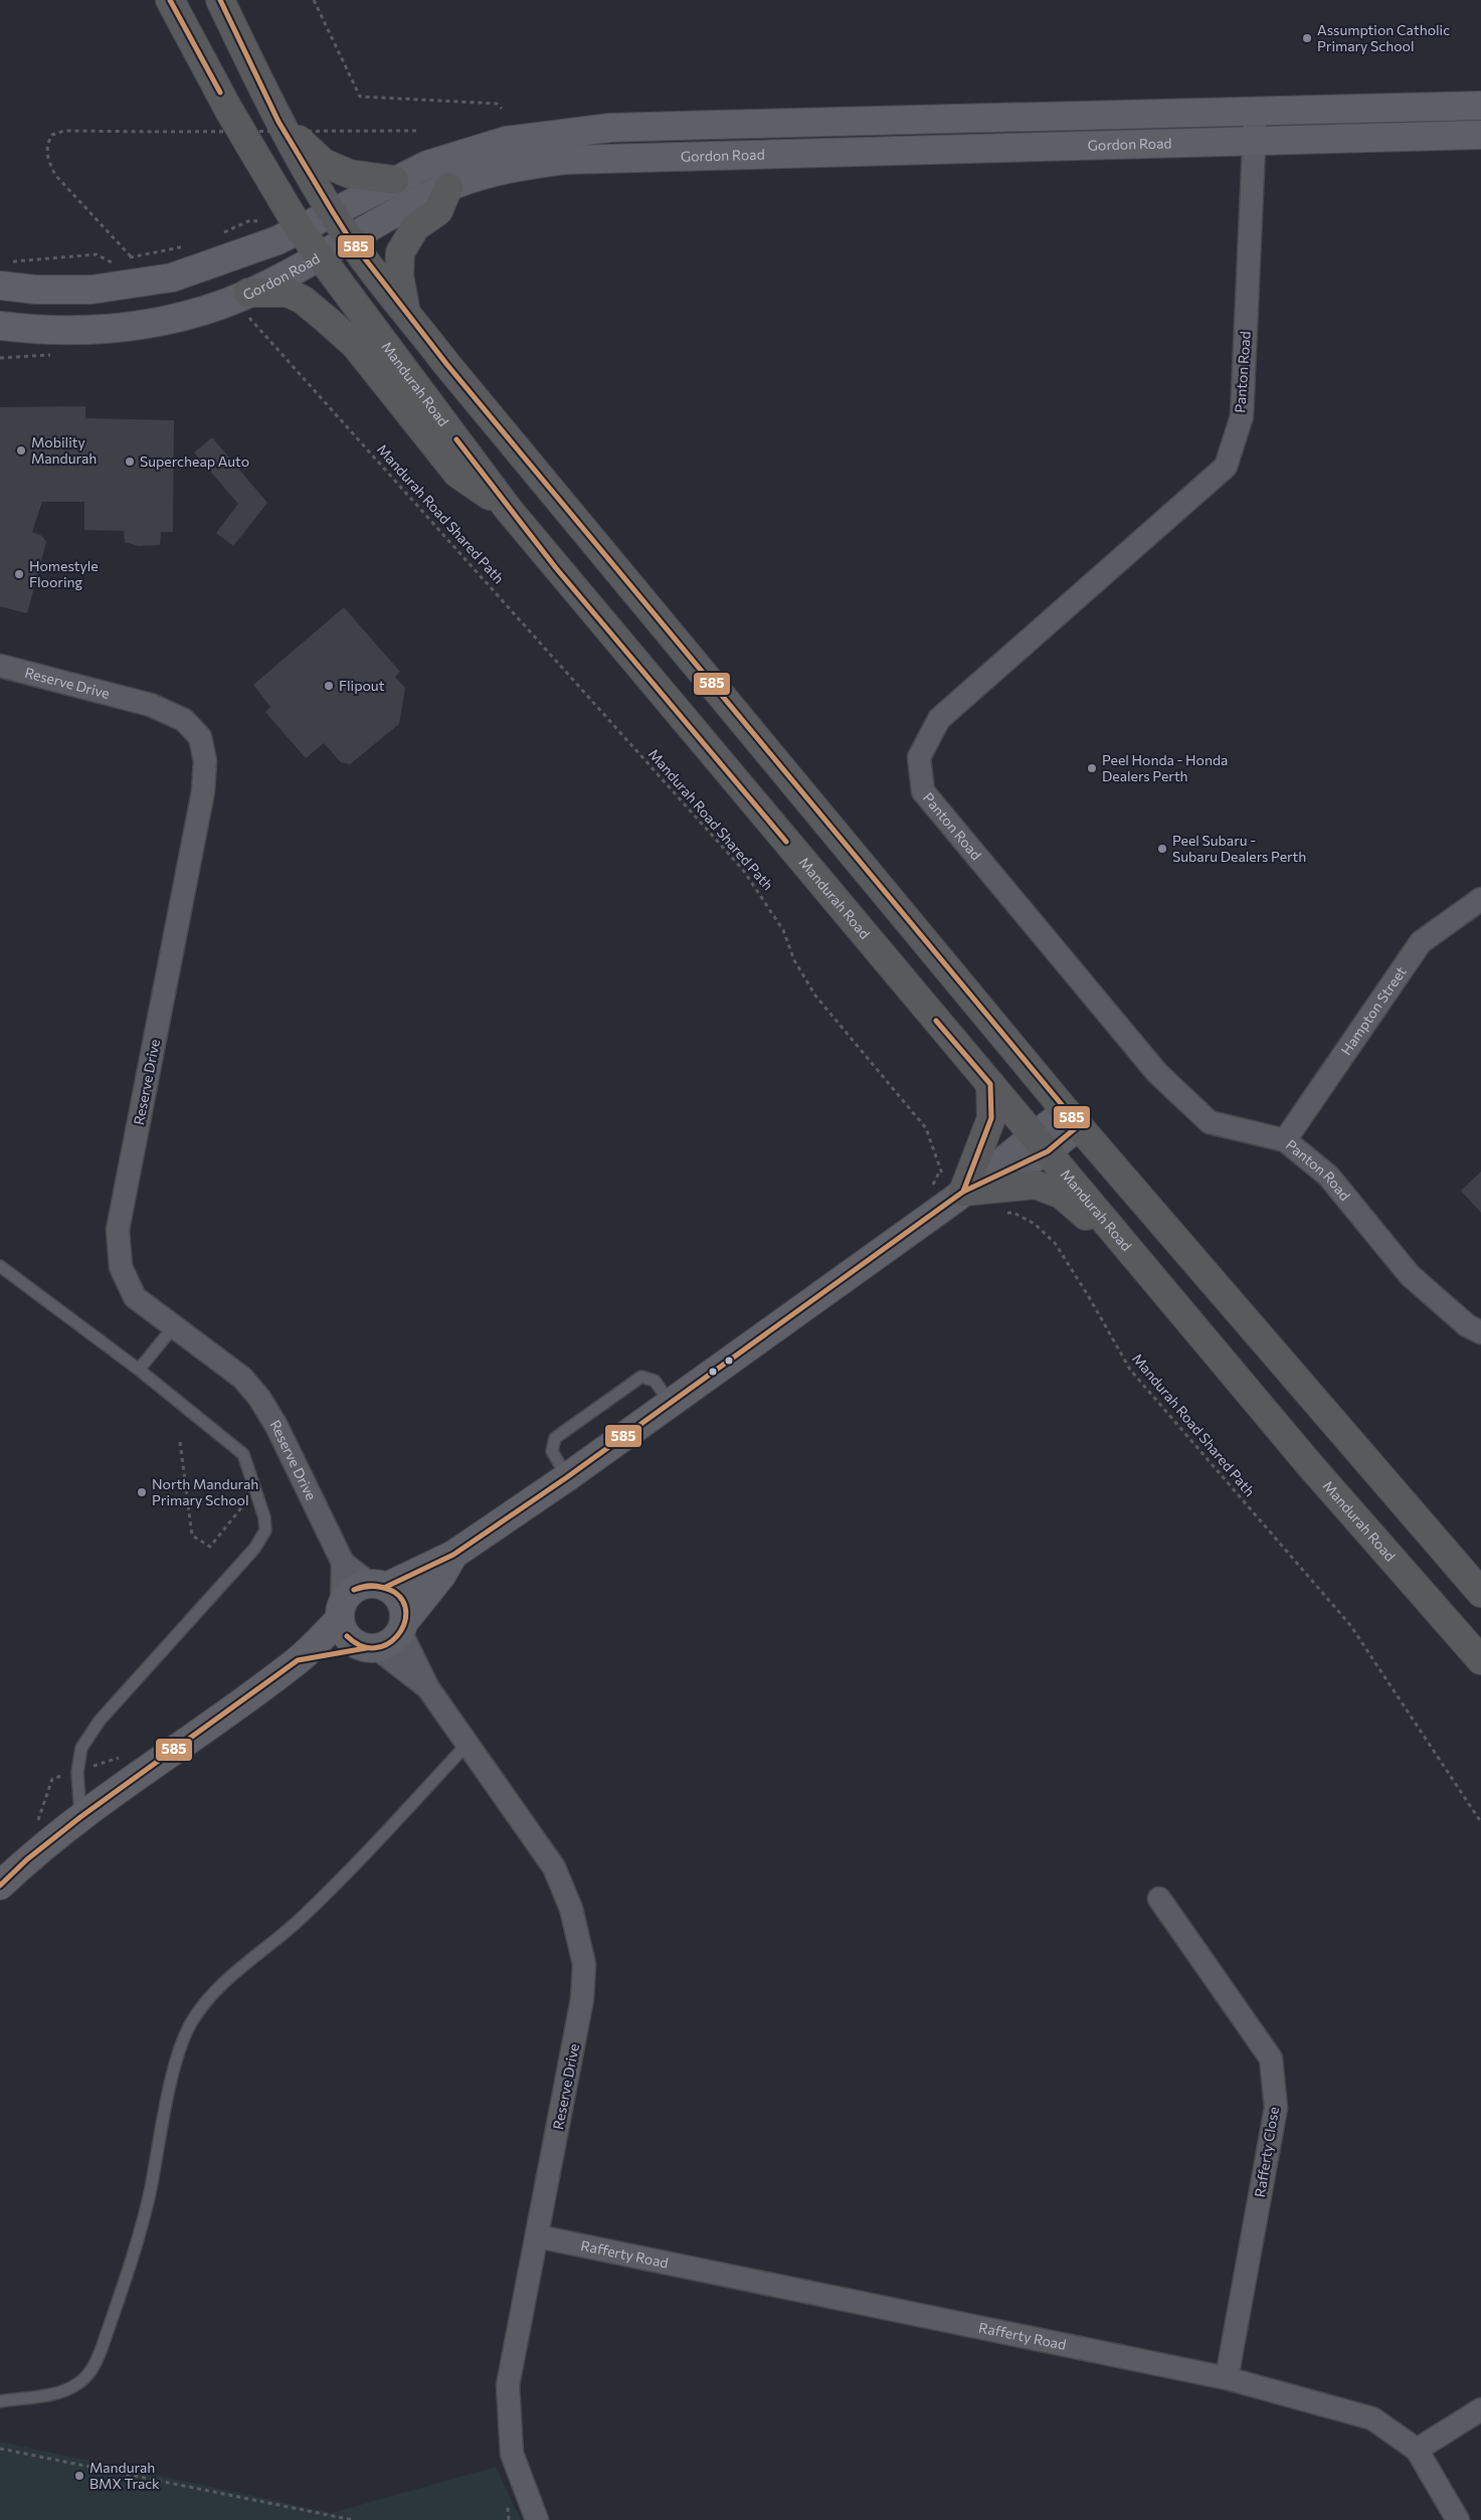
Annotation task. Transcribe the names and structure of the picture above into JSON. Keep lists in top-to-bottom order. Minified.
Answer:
{"streets":{"highway":["Mandurah Road"],"main road":["Gordon Road"],"street":["Panton Road","Reserve Drive","Hampton Street","Rafferty Close","Rafferty Road"],"path":["Mandurah Road Shared Path"]},"crossings":[["Gordon Road","Panton Road"],["Gordon Road","Mandurah Road"],["Gordon Road","Mandurah Road Shared Path"],["Panton Road","Hampton Street"],["Reserve Drive","Rafferty Road"],["Rafferty Close","Rafferty Road"]],"places":["Assumption Catholic Primary School","Mobility Mandurah","Supercheap Auto","Homestyle Flooring","Flipout","Peel Honda - Honda Dealers Perth","Peel Subaru - Subaru Dealers Perth","North Mandurah Primary School","Mandurah BMX Track"],"lines":["transit line 585"]}
